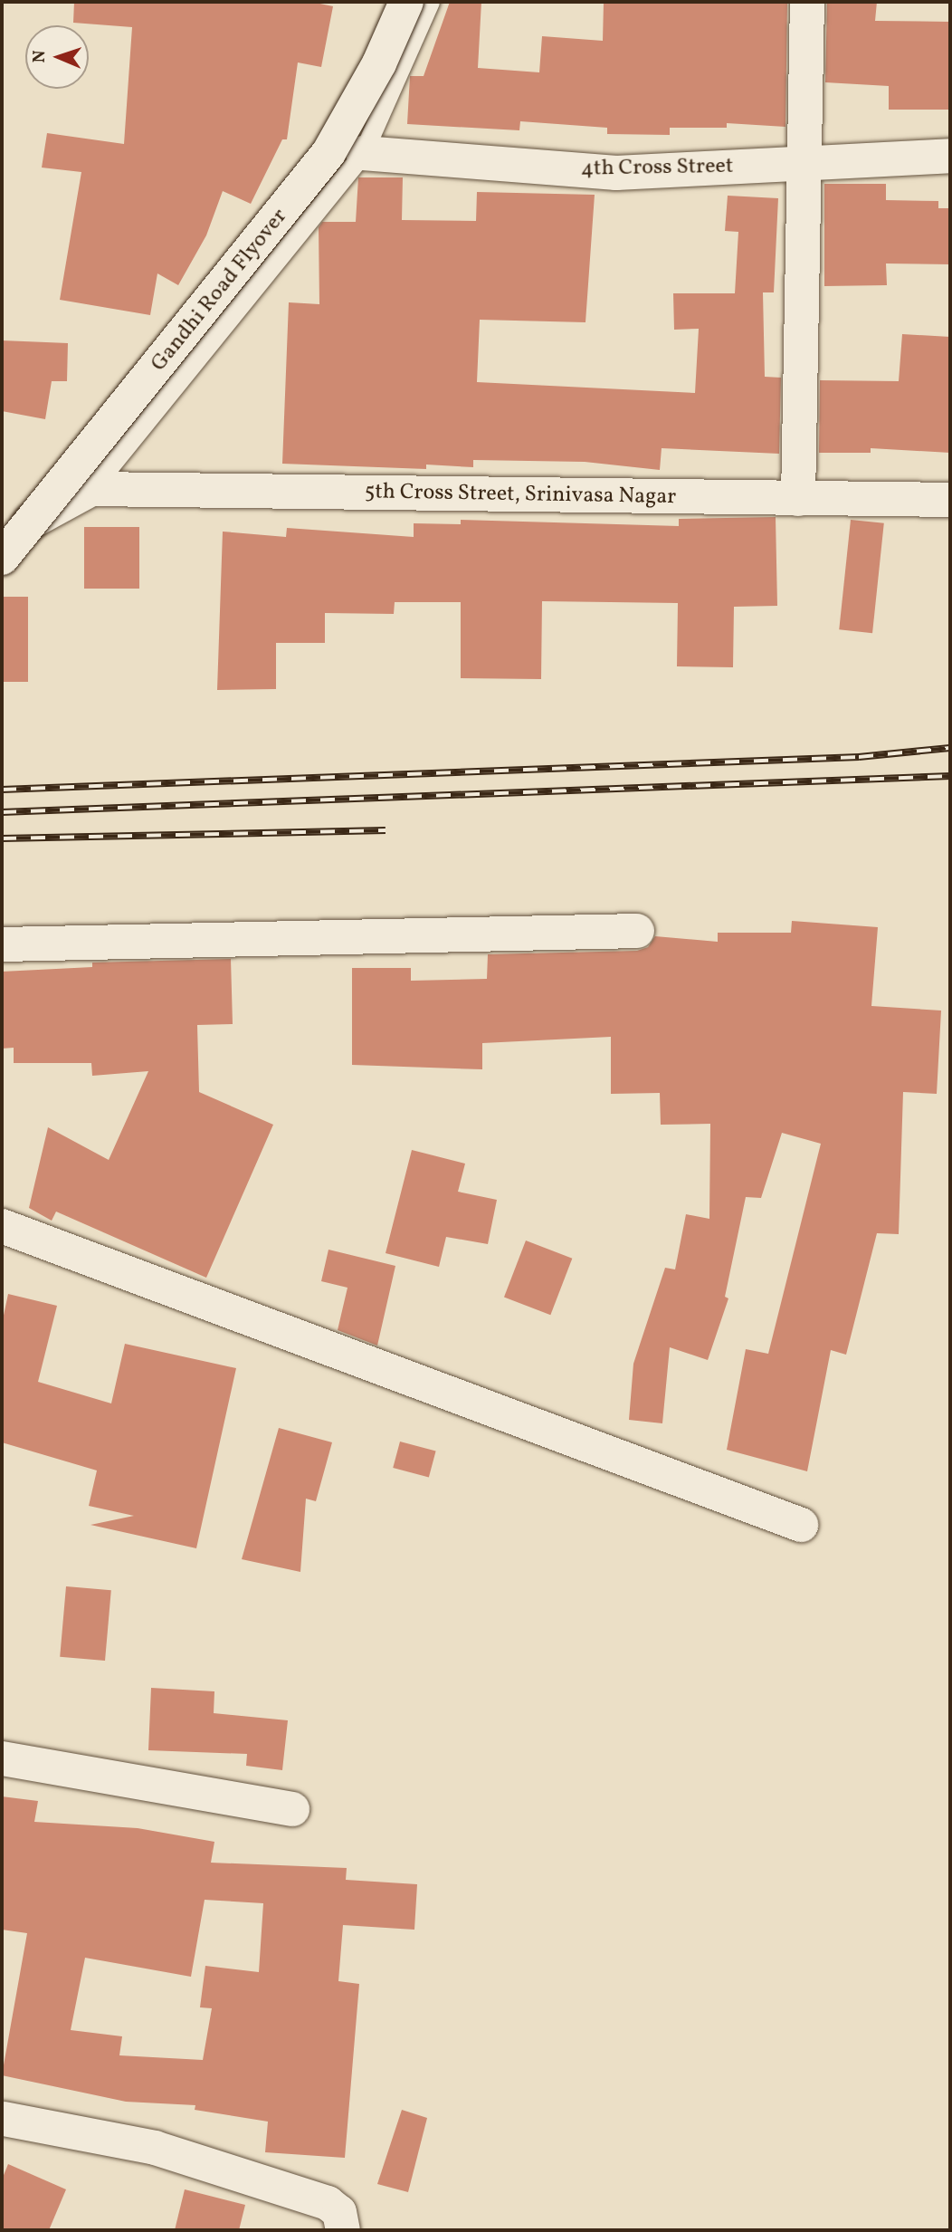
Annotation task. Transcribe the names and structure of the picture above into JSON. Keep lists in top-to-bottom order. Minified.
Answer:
{"streets":{"street":["4th Cross Street","Gandhi Road Flyover","5th Cross Street, Srinivasa Nagar"]},"north":"left"}
